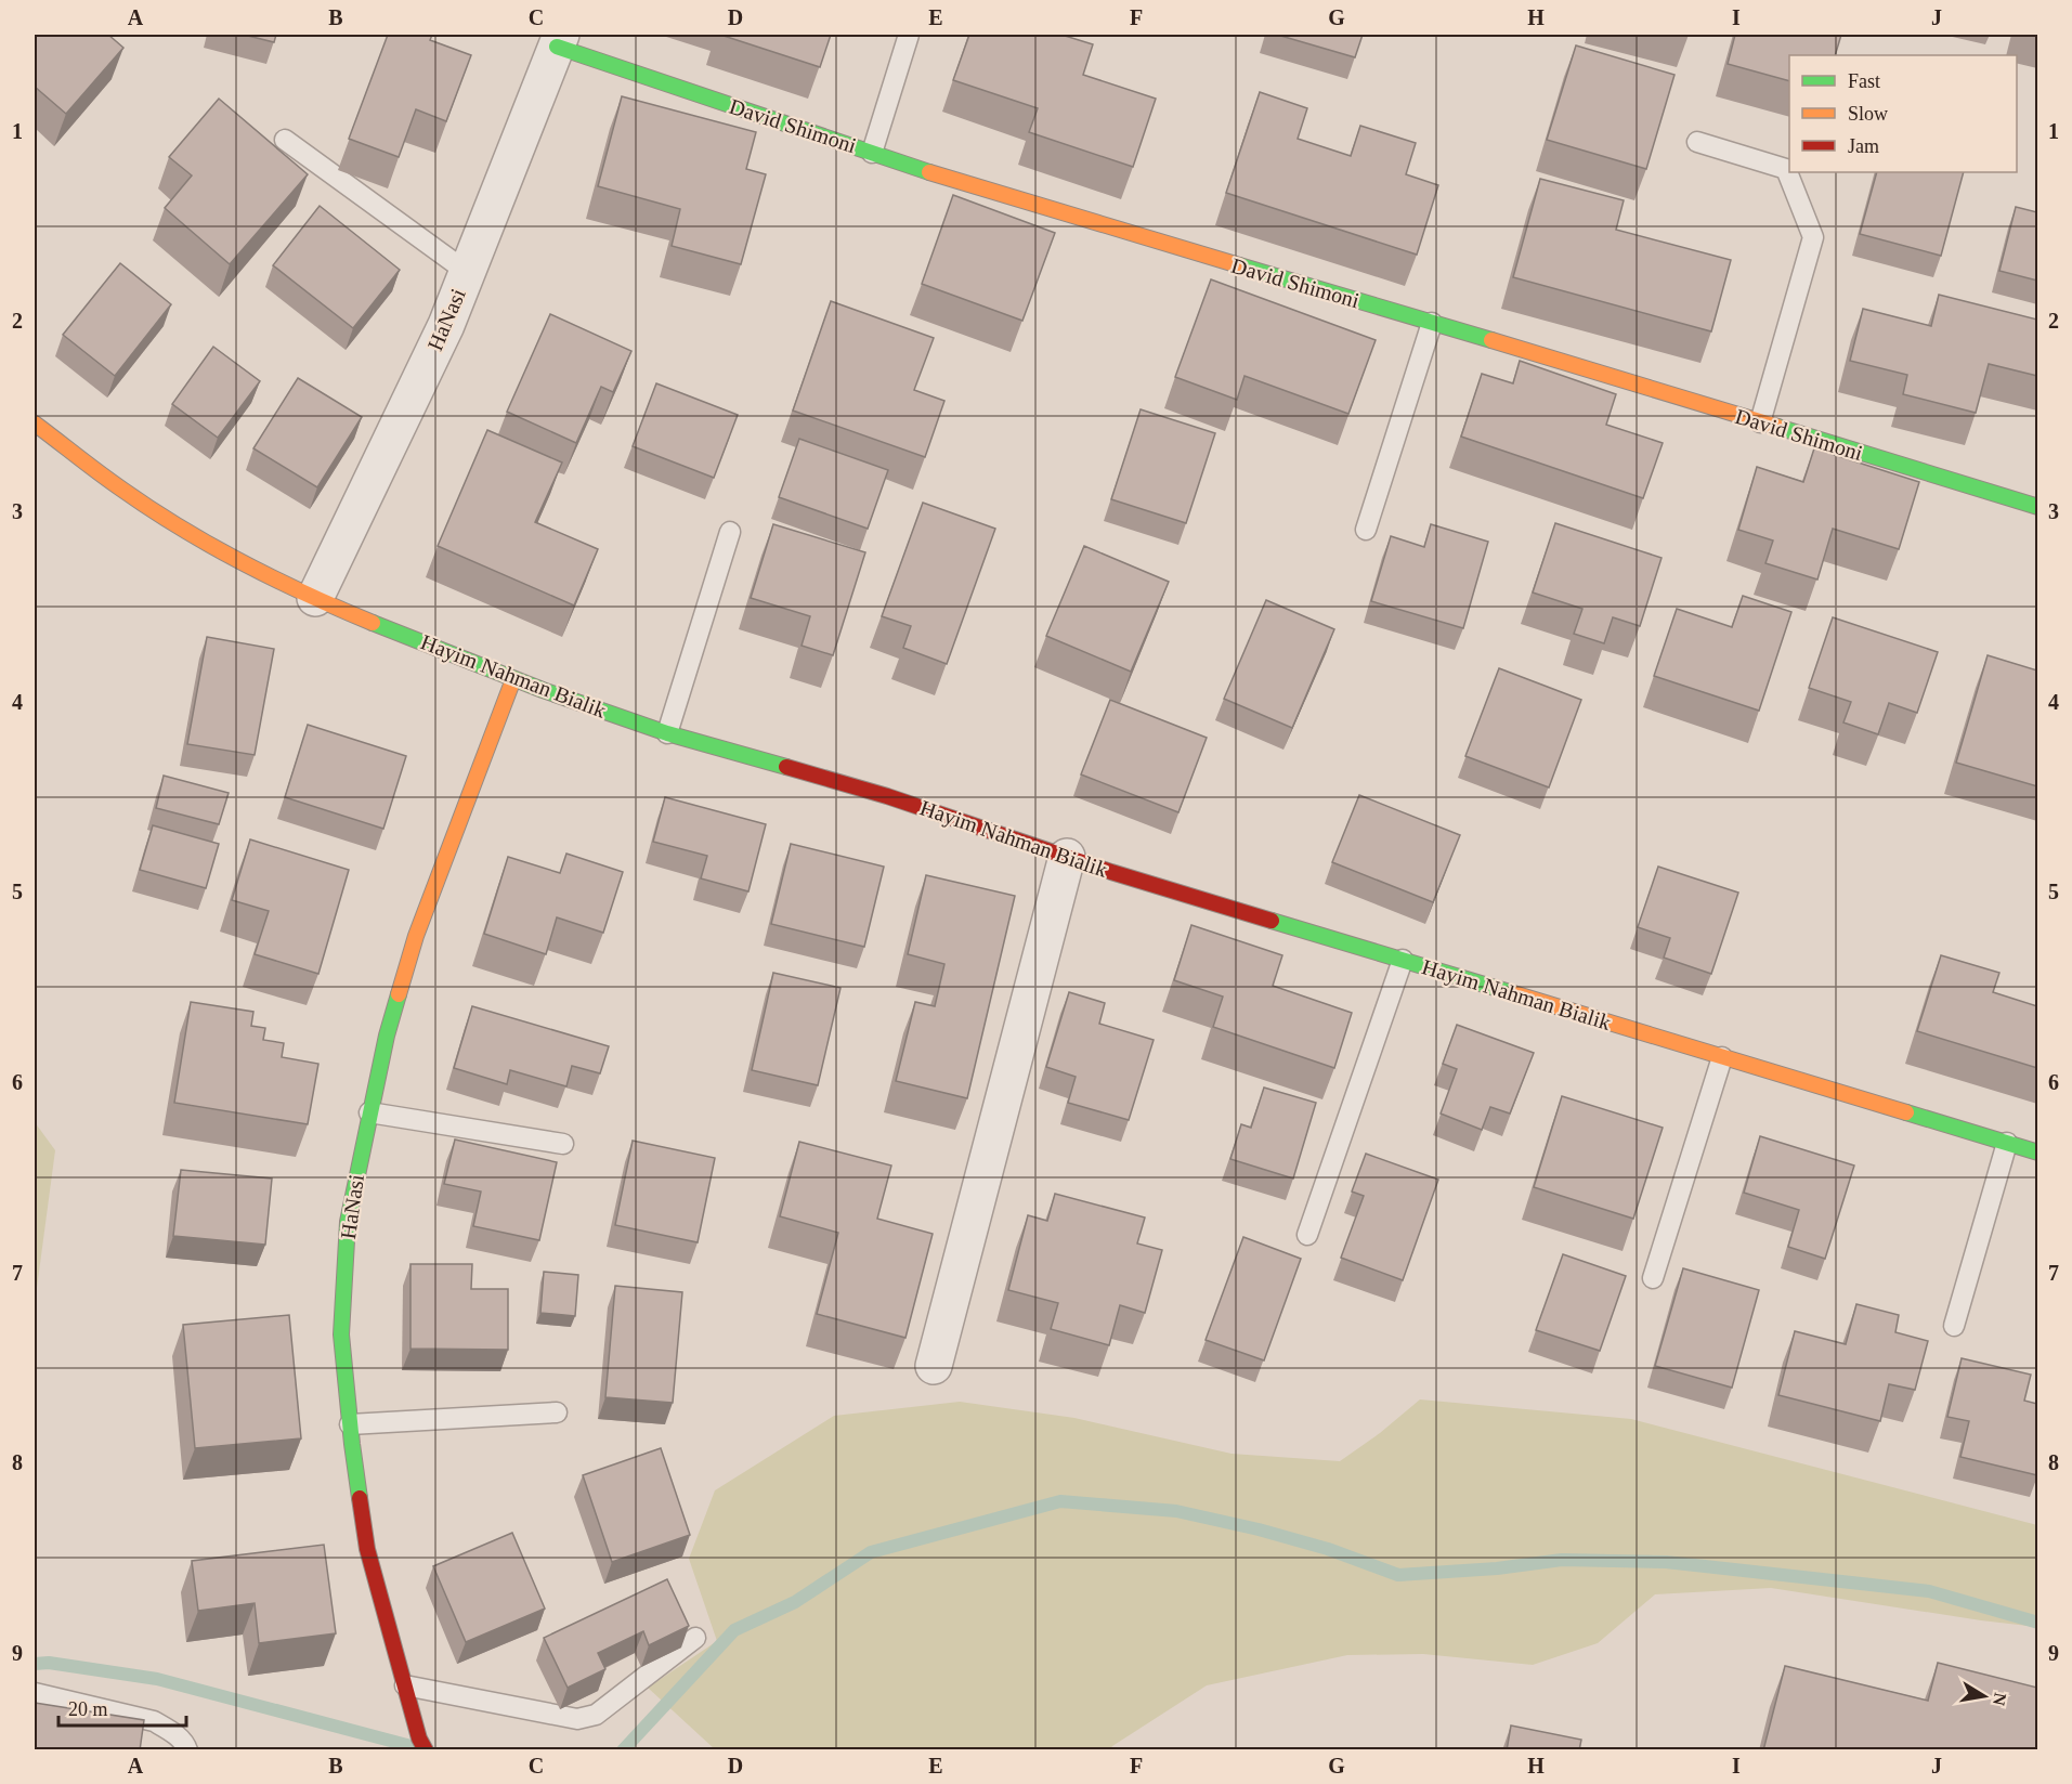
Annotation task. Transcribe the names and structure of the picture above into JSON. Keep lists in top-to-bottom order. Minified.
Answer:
{"streets":{"street":["David Shimoni","HaNasi","Hayim Nahman Bialik"]},"crossings":[["David Shimoni","HaNasi"],["HaNasi","Hayim Nahman Bialik"]],"legend":["Fast","Slow","Jam"],"scale_bar":"20 m","north":"right","grid":{"columns":["A","B","C","D","E","F","G","H","I","J"],"rows":["1","2","3","4","5","6","7","8","9"]}}
